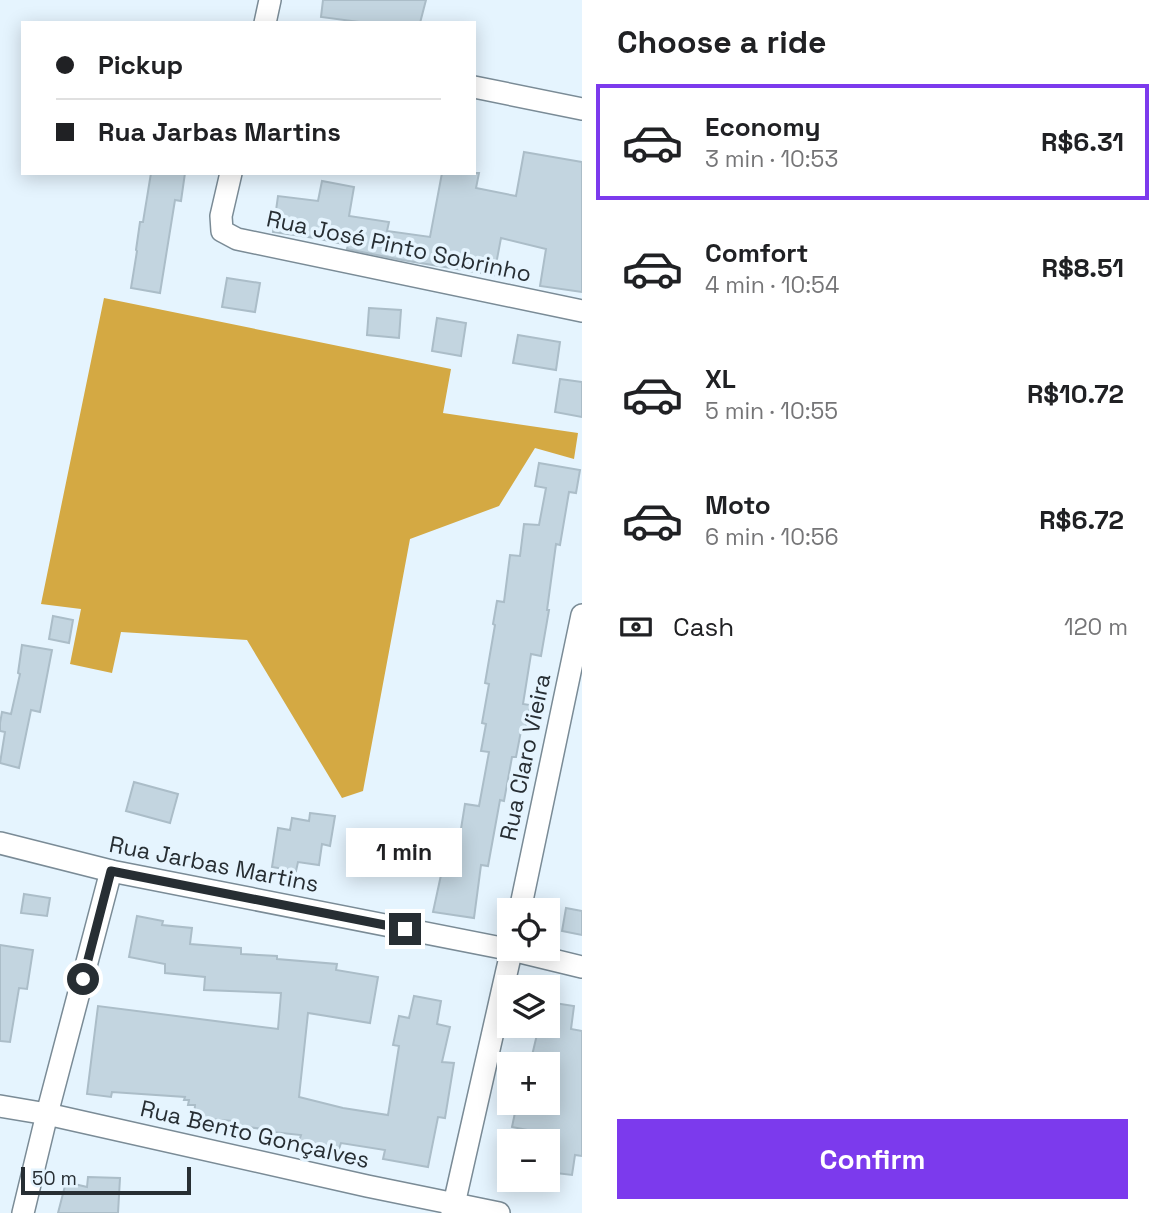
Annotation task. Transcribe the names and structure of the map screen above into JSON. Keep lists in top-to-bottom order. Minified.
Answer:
{"streets":{"street":["Rua José Pinto Sobrinho","Rua Claro Vieira","Rua Jarbas Martins","Rua Bento Gonçalves"]},"scale_bar":"50 m","page":{"heading":"Choose a ride","banner":["Pickup","Rua Jarbas Martins"],"list":[{"name":"Economy","note":"3 min · 10:53","value":"R$6.31"},{"name":"Comfort","note":"4 min · 10:54","value":"R$8.51"},{"name":"XL","note":"5 min · 10:55","value":"R$10.72"},{"name":"Moto","note":"6 min · 10:56","value":"R$6.72"}],"pay":["Cash","120 m"],"bubble":"1 min","map_buttons":["+","−"],"buttons":"Confirm","scale":"50 m"}}
